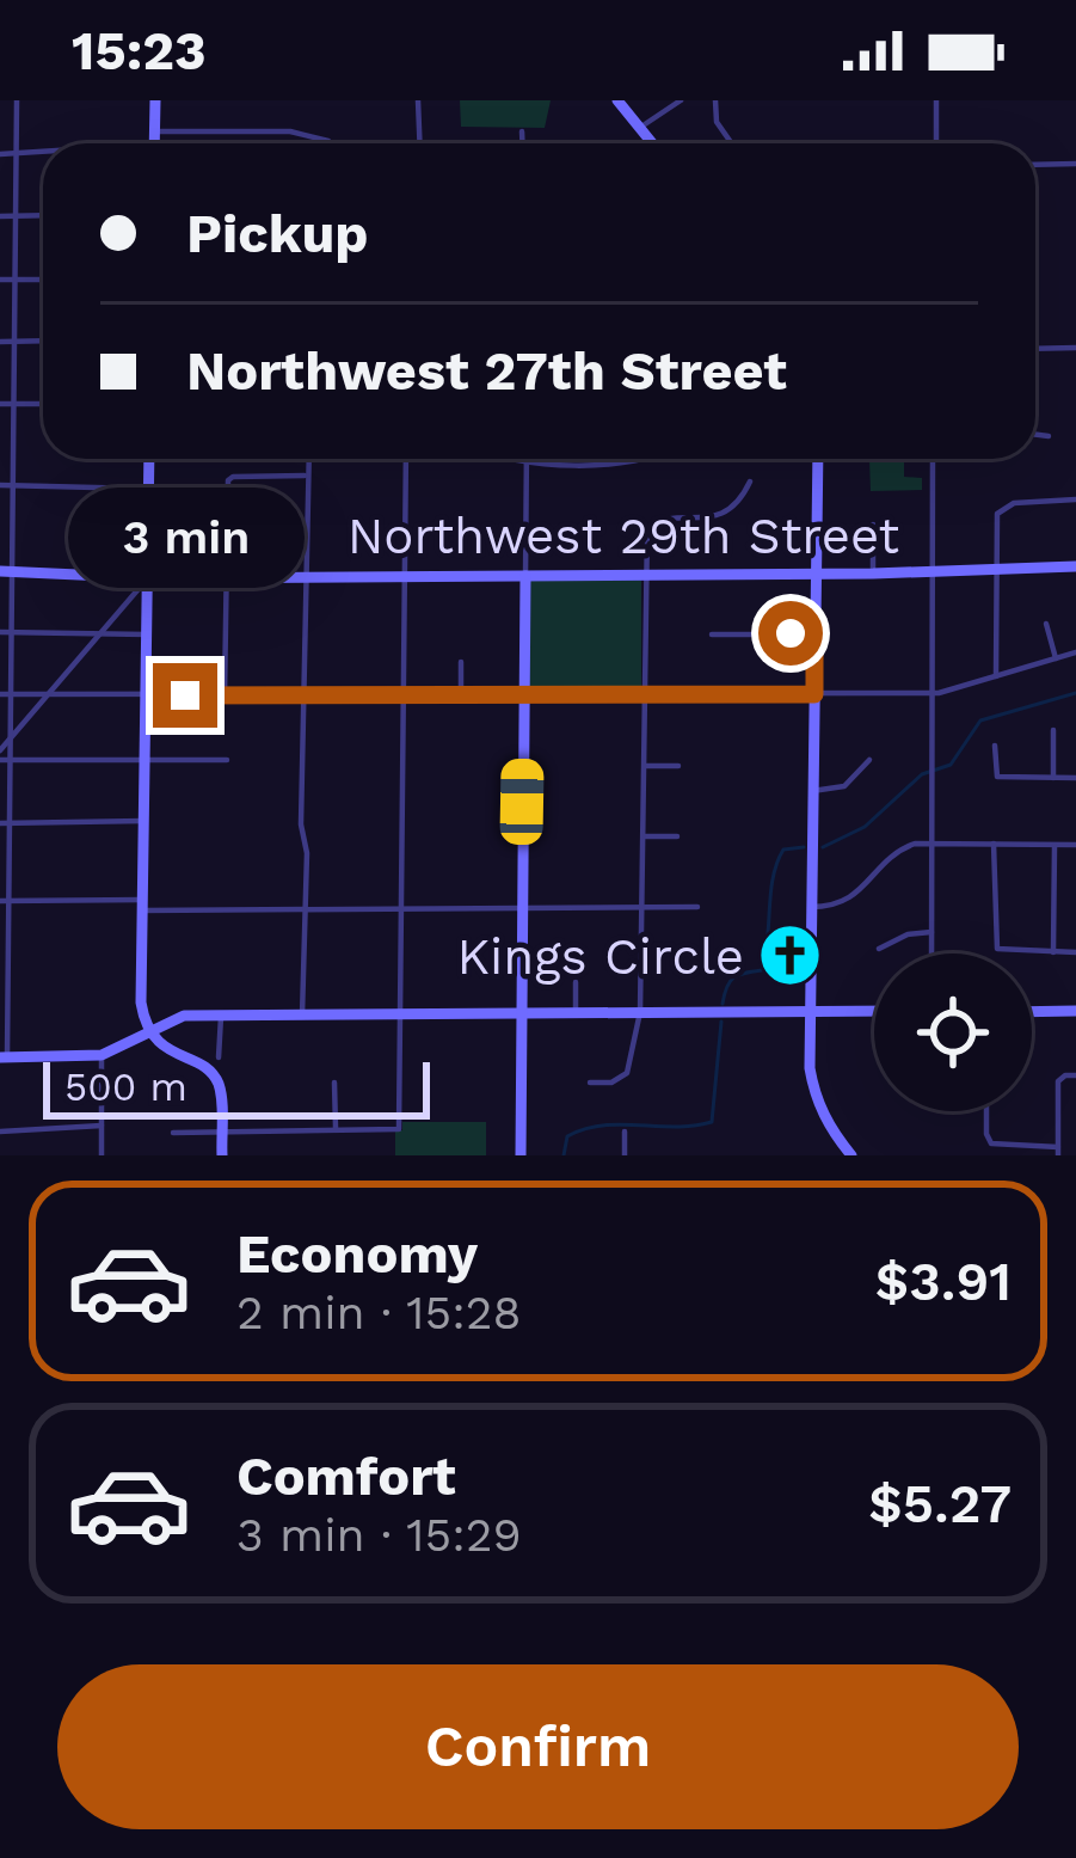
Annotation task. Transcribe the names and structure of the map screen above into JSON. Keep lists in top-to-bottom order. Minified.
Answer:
{"streets":{"street":["Northwest 29th Street"]},"places":{"church":["Kings Circle"]},"scale_bar":"500 m","page":{"status":"15:23","banner":["Pickup","Northwest 27th Street"],"bubble":"3 min","scale":"500 m","list":[{"name":"Economy","note":"2 min · 15:28","value":"$3.91"},{"name":"Comfort","note":"3 min · 15:29","value":"$5.27"}],"buttons":"Confirm"}}
